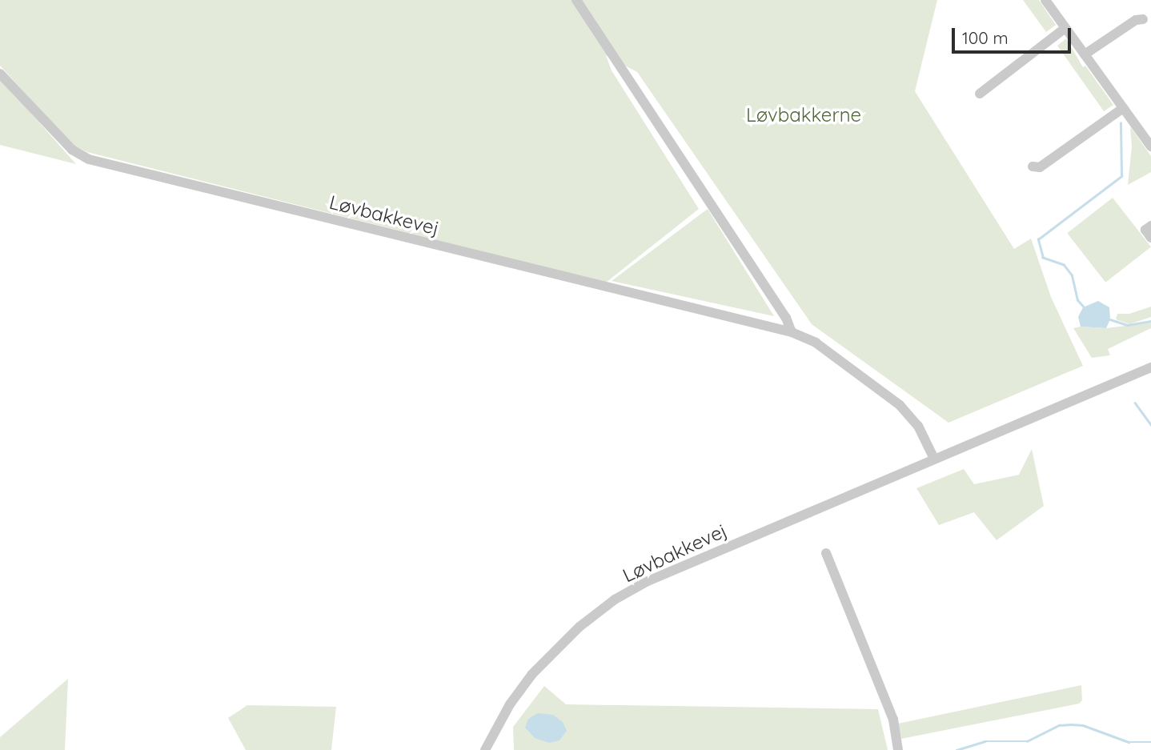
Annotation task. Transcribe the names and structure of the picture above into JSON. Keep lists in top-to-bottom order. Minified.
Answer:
{"streets":{"street":["Løvbakkevej"]},"parks":["Løvbakkerne"],"scale_bar":"100 m"}
